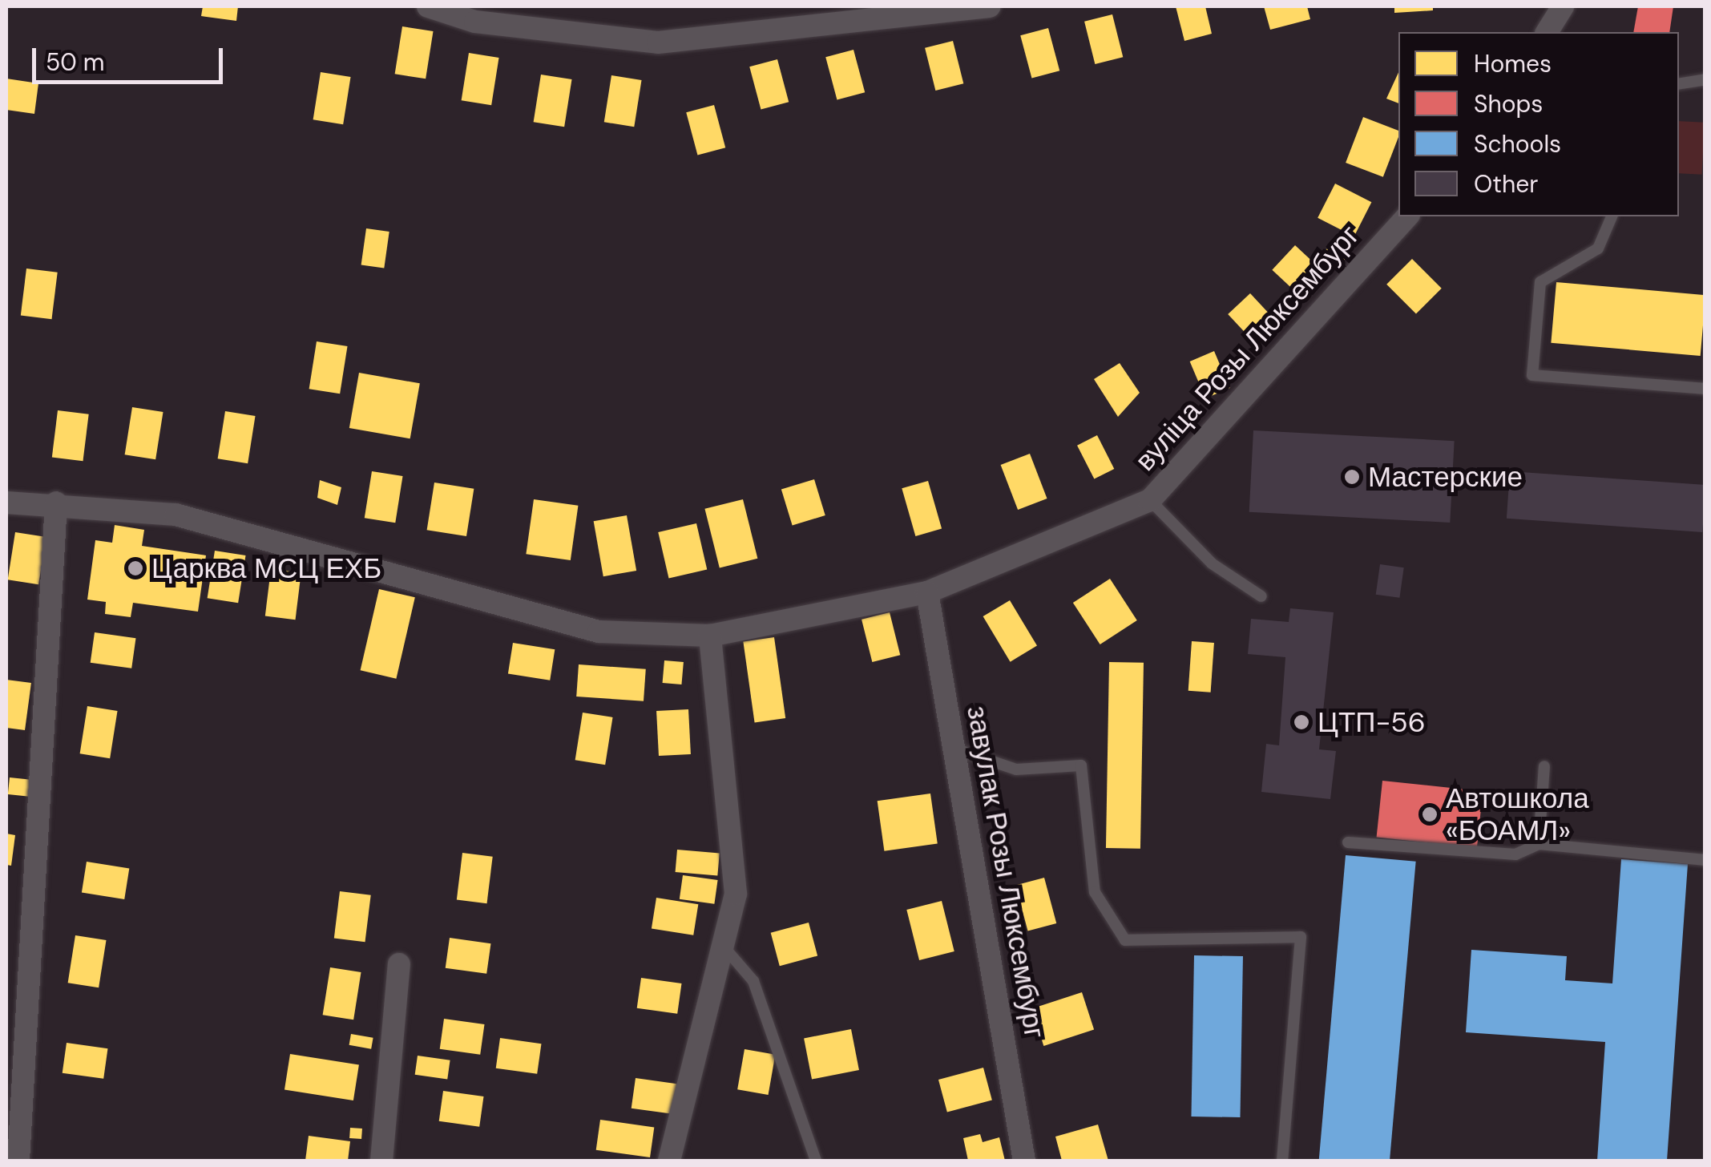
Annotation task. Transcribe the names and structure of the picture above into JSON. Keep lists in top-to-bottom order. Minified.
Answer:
{"streets":{"street":["вуліца Розы Люксембург","завулак Розы Люксембург"]},"crossings":[["вуліца Розы Люксембург","завулак Розы Люксембург"]],"places":["Мастерские","Царква МСЦ ЕХБ","ЦТП-56","Автошкола «БОАМЛ»"],"legend":["Homes","Shops","Schools","Other"],"scale_bar":"50 m"}
